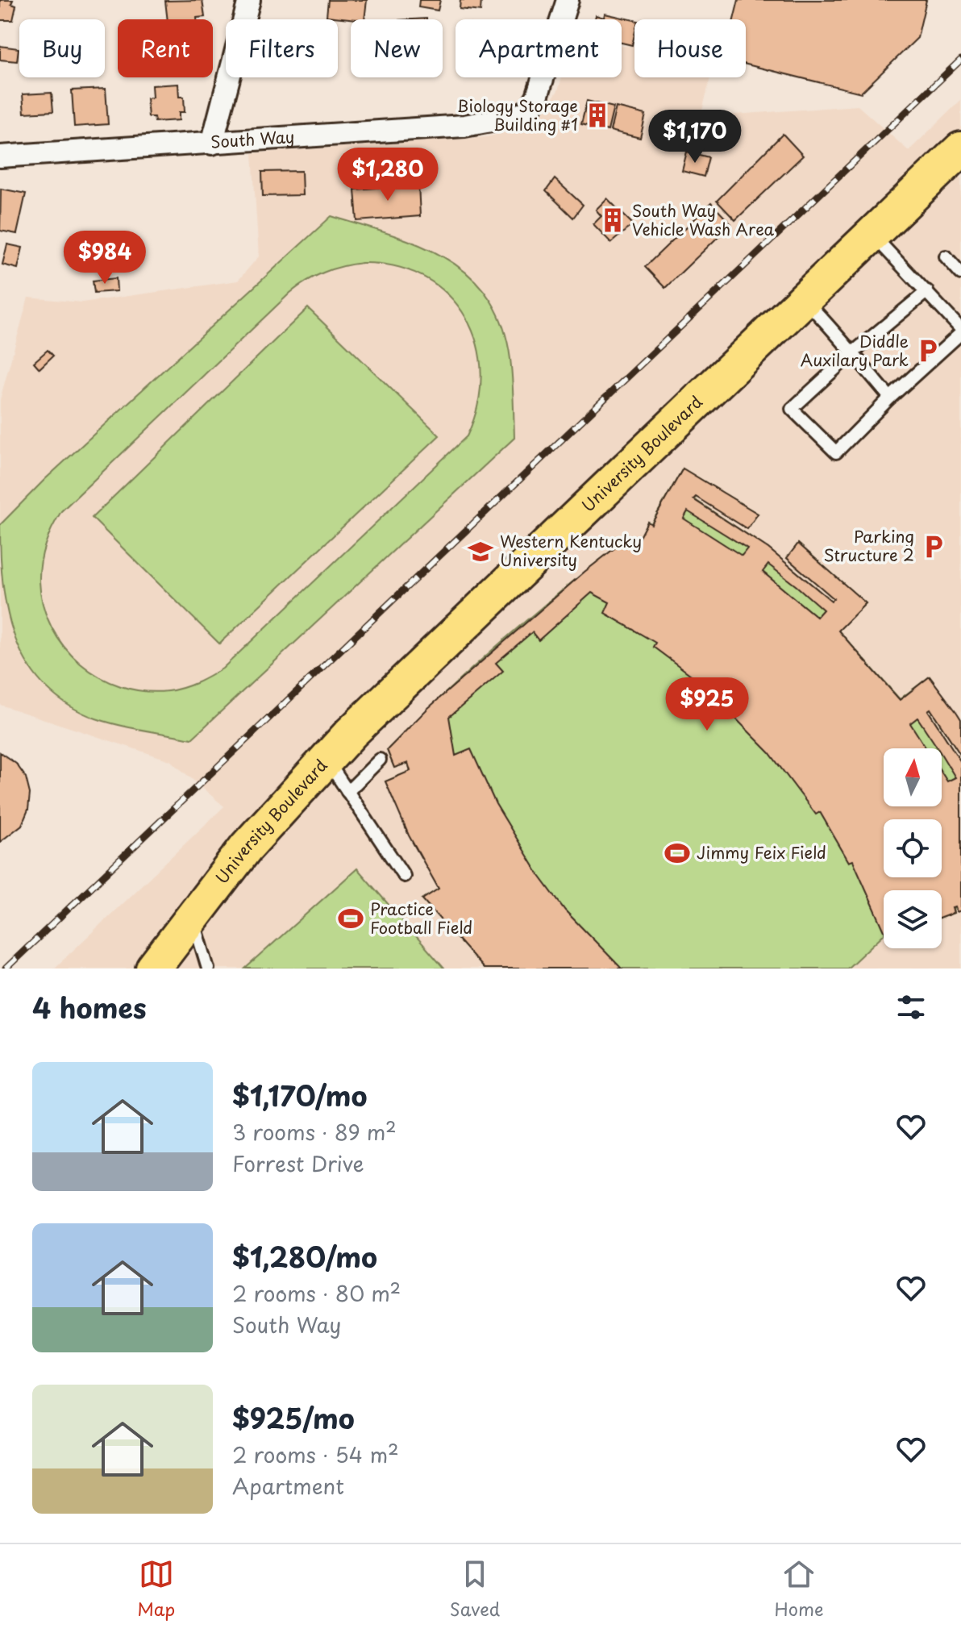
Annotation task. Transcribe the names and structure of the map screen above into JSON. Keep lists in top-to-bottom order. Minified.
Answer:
{"streets":{"main road":["University Boulevard"],"street":["South Way"]},"places":{"building":["Biology Storage Building #1","South Way Vehicle Wash Area"],"parking":["Diddle Auxilary Park","Parking Structure 2"],"school or university":["Western Kentucky University"],"sports":["Jimmy Feix Field","Practice Football Field"]},"north":"top","page":{"chip":["Buy","Rent","Filters","New","Apartment","House"],"price":["$1,170","$1,280","$984","$925"],"heading":"4 homes","list":[{"name":"$1,170/mo","note":"3 rooms · 89 m² · Forrest Drive"},{"name":"$1,280/mo","note":"2 rooms · 80 m² · South Way"},{"name":"$925/mo","note":"2 rooms · 54 m² · Apartment"}],"tabs":["Map","Saved","Home"]}}
